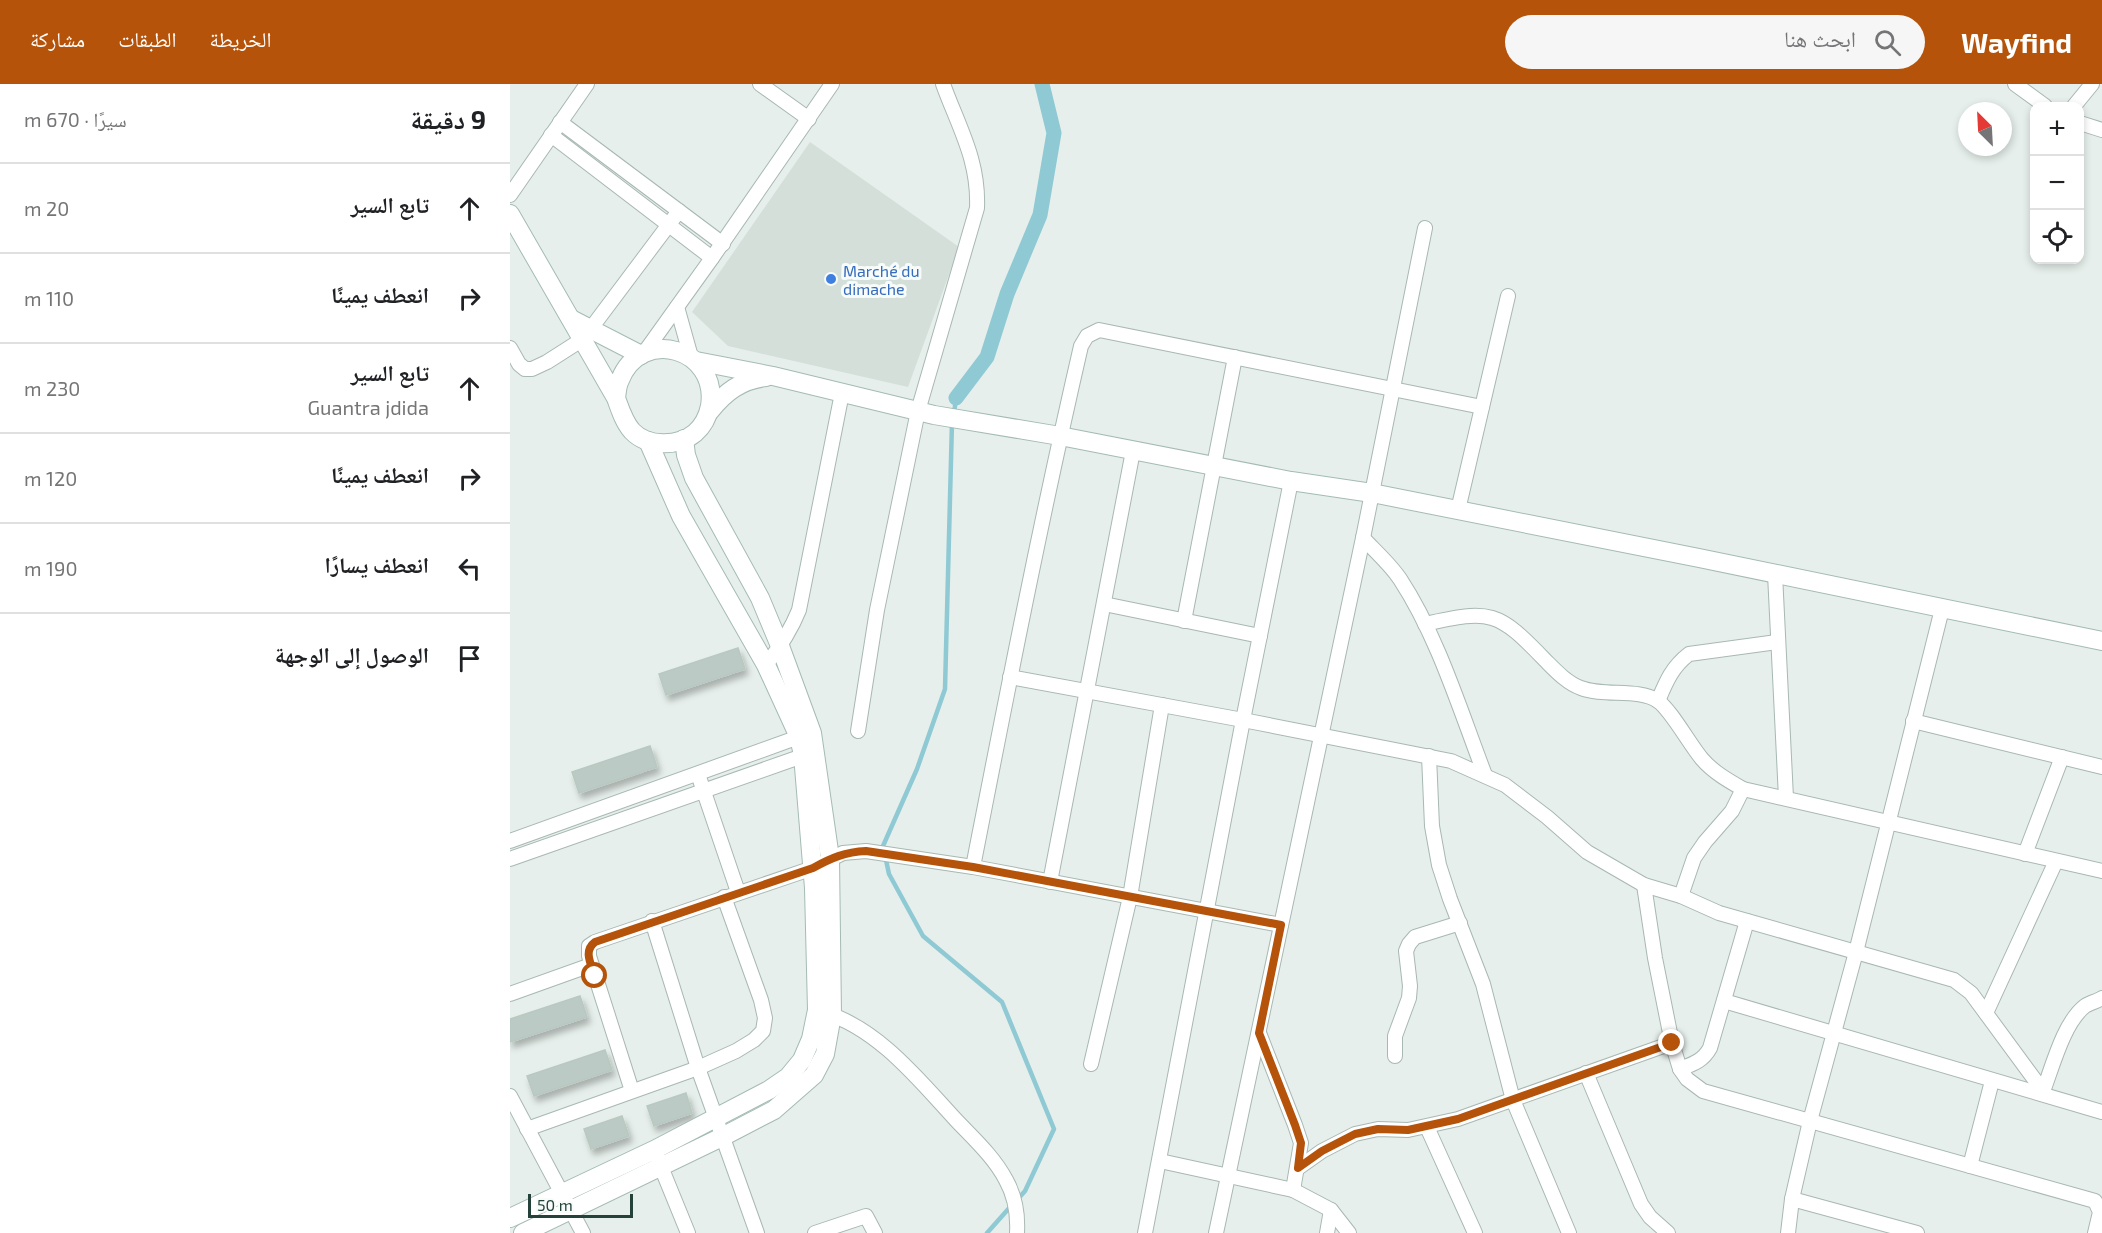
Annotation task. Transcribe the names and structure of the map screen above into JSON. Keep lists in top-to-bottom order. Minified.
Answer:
{"places":["Marché du dimache"],"scale_bar":"50 m","north":"top left","page":{"header":"Wayfind","search":"ابحث هنا","nav":["الخريطة","الطبقات","مشاركة"],"heading":["9 دقيقة","سيرًا · 670 m"],"map_buttons":["+","−"],"list":[["تابع السير","20 m"],["انعطف يمينًا","110 m"],["تابع السير","Guantra jdida","230 m"],["انعطف يمينًا","120 m"],["انعطف يسارًا","190 m"],"الوصول إلى الوجهة"],"scale":"50 m"}}
